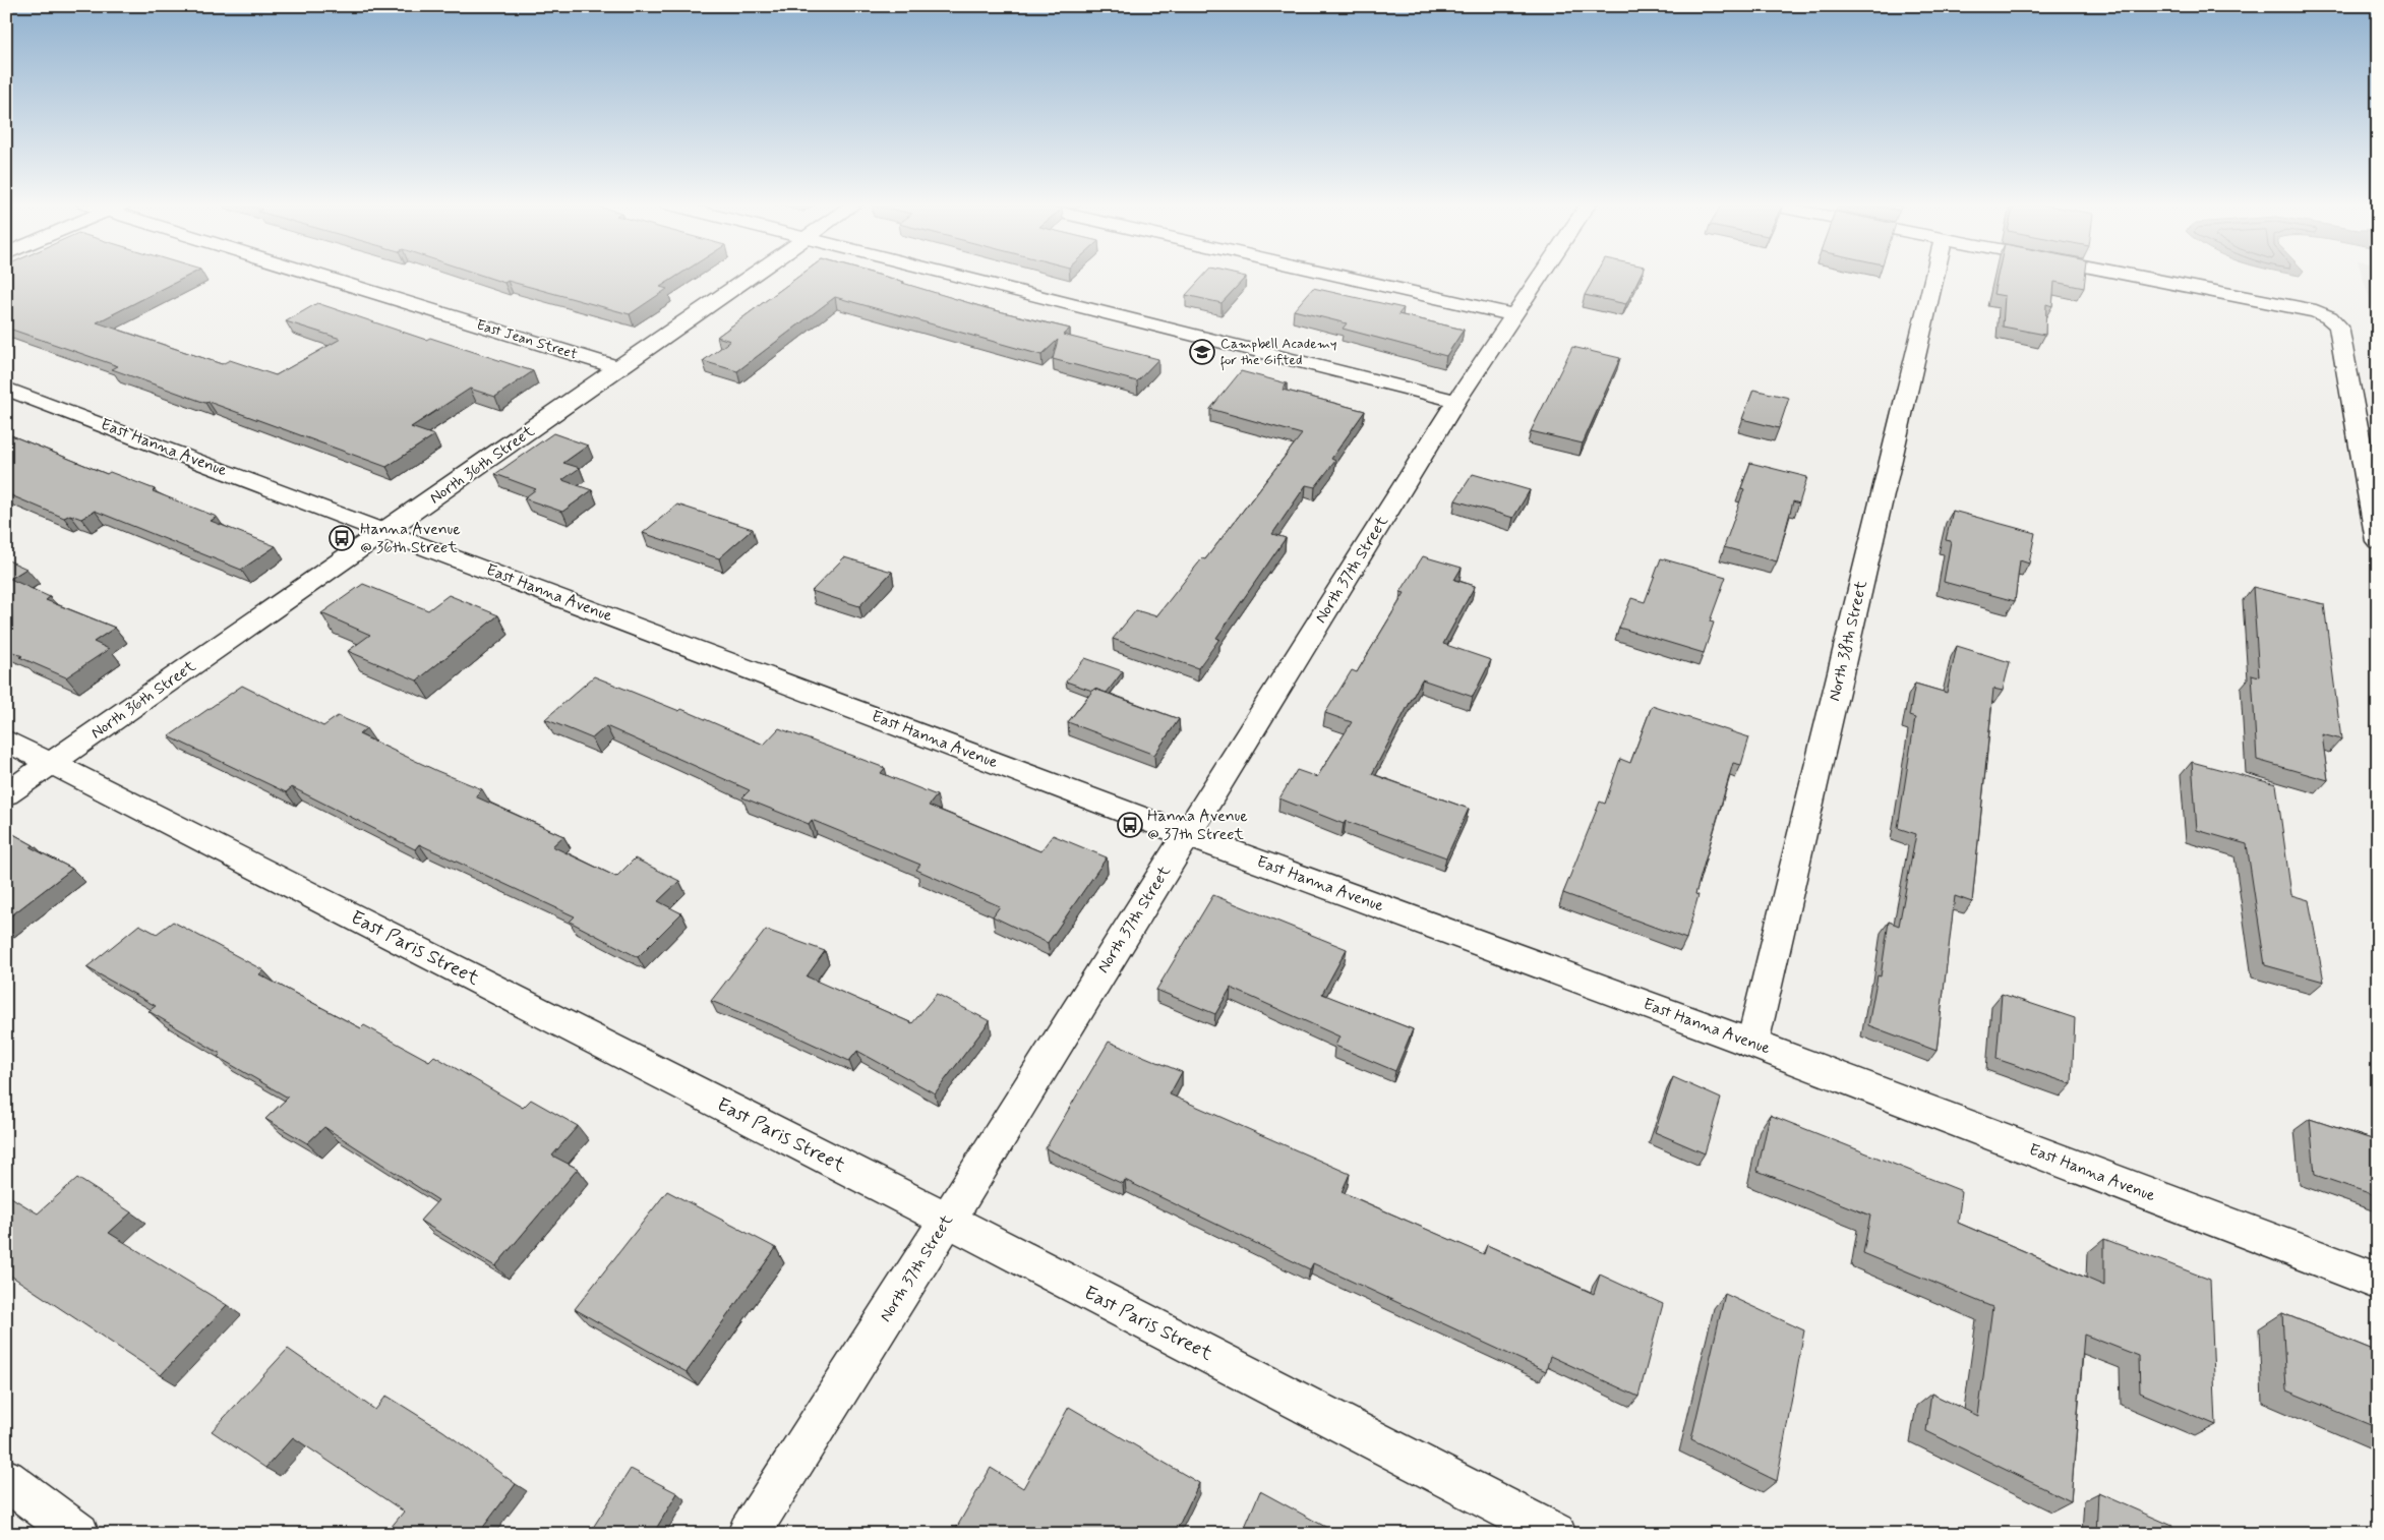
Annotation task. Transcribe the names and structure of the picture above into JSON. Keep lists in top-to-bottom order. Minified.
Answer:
{"streets":{"street":["East Jean Street","East Hanna Avenue","North 36th Street","North 37th Street","North 38th Street","East Paris Street"]},"crossings":[["East Jean Street","North 36th Street"],["East Hanna Avenue","North 36th Street"],["East Hanna Avenue","North 37th Street"],["East Hanna Avenue","North 38th Street"],["North 36th Street","East Paris Street"],["North 37th Street","East Paris Street"]],"places":{"school or university":["Campbell Academy for the Gifted"],"bus stop":["Hanna Avenue @ 36th Street","Hanna Avenue @ 37th Street"]}}
